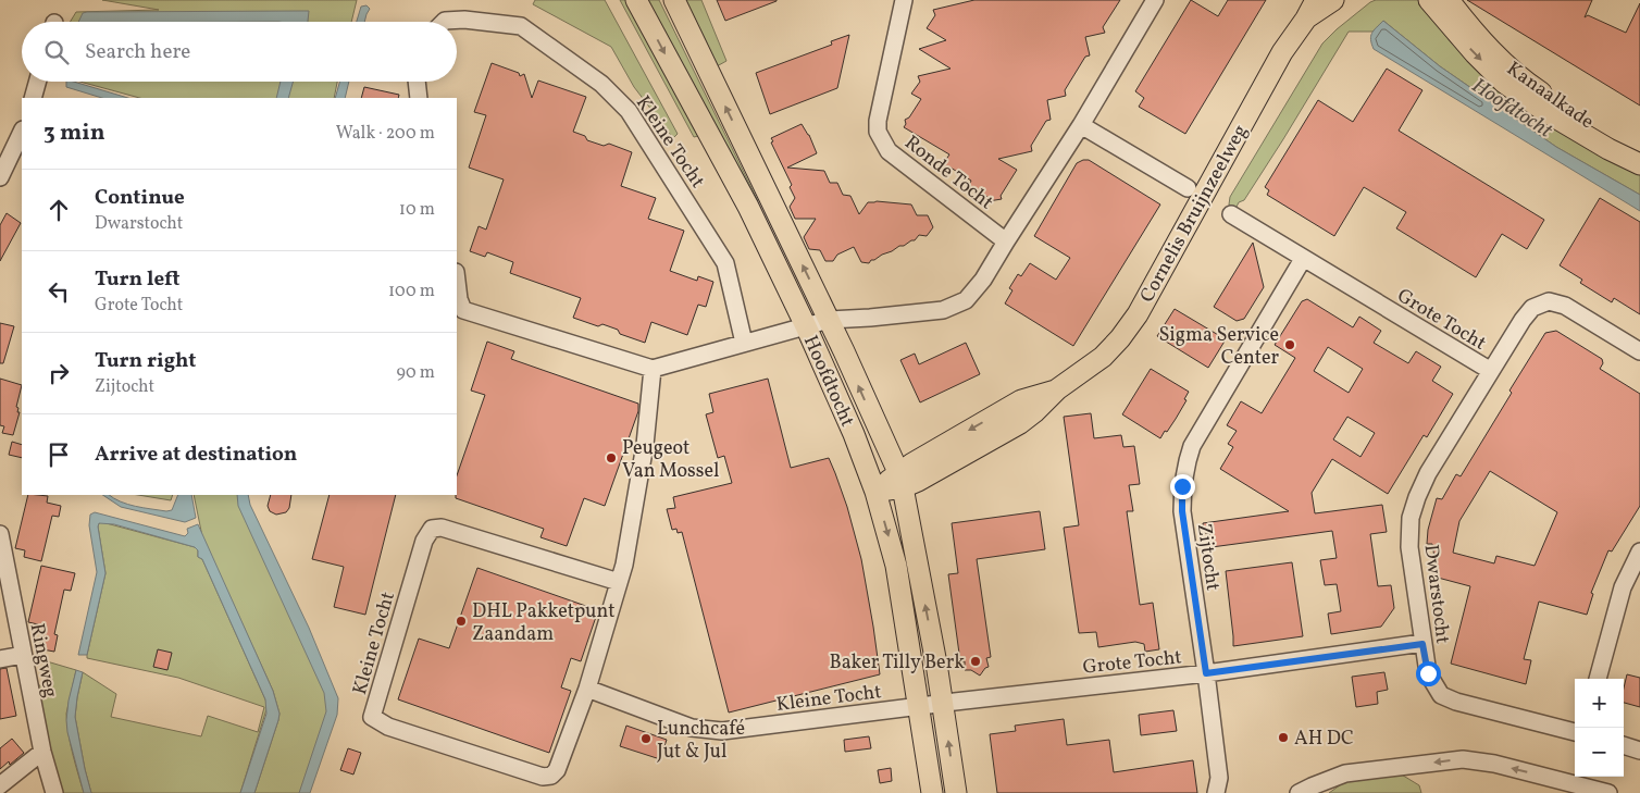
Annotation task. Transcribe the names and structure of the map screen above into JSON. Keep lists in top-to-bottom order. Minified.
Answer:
{"streets":{"main road":["Kanaalkade","Cornelis Bruijnzeelweg","Hoofdtocht"],"street":["Kleine Tocht","Ronde Tocht","Grote Tocht","Zijtocht","Dwarstocht","Ringweg"]},"crossings":[["Kleine Tocht","Grote Tocht"],["Kleine Tocht","Hoofdtocht"],["Cornelis Bruijnzeelweg","Hoofdtocht"],["Grote Tocht","Hoofdtocht"],["Grote Tocht","Zijtocht"],["Grote Tocht","Dwarstocht"]],"water":["Hoofdtocht"],"places":["Sigma Service Center","Peugeot Van Mossel","DHL Pakketpunt Zaandam","Baker Tilly Berk","AH DC","Lunchcafé Jut & Jul"],"page":{"search":"Search here","heading":["3 min","Walk · 200 m"],"list":[["Continue","Dwarstocht","10 m"],["Turn left","Grote Tocht","100 m"],["Turn right","Zijtocht","90 m"],"Arrive at destination"],"map_buttons":["+","−"]}}
